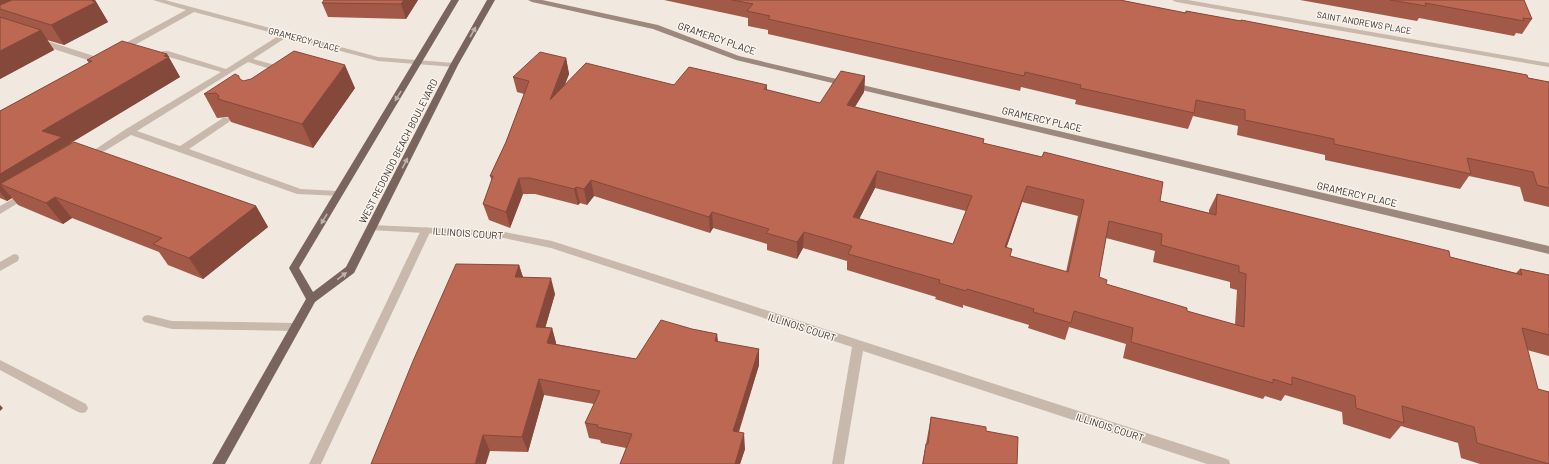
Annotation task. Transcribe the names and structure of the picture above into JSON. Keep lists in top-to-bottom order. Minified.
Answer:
{"streets":{"main road":["WEST REDONDO BEACH BOULEVARD"],"street":["SAINT ANDREWS PLACE","GRAMERCY PLACE","ILLINOIS COURT"]},"crossings":[["GRAMERCY PLACE","WEST REDONDO BEACH BOULEVARD"],["WEST REDONDO BEACH BOULEVARD","ILLINOIS COURT"]]}
